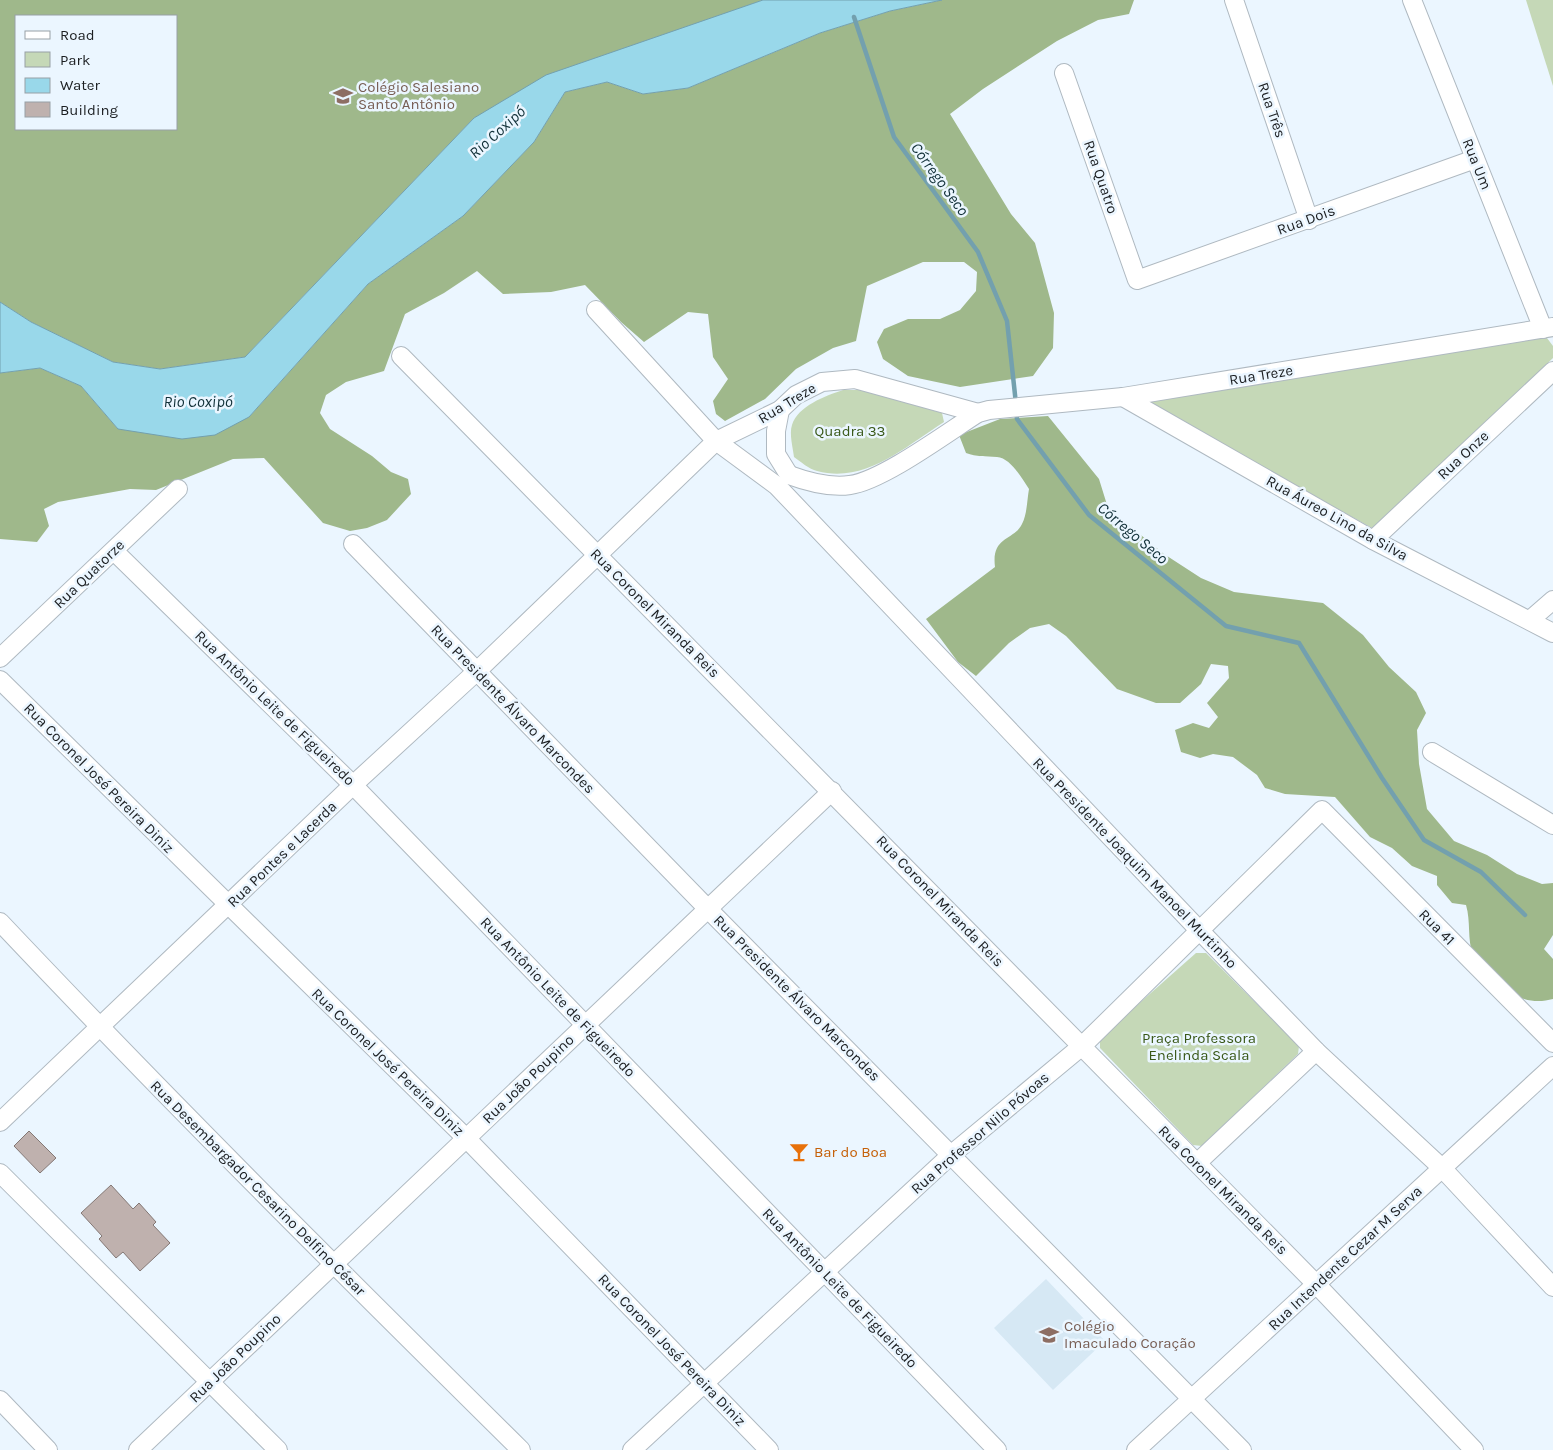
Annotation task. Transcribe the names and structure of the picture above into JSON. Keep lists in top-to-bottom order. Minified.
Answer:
{"streets":{"street":["Rua Três","Rua Um","Rua Quatro","Rua Dois","Rua Treze","Rua Onze","Rua Áureo Lino da Silva","Rua Quatorze","Rua Coronel Miranda Reis","Rua Antônio Leite de Figueiredo","Rua Presidente Álvaro Marcondes","Rua Coronel José Pereira Diniz","Rua Pontes e Lacerda","Rua Presidente Joaquim Manoel Murtinho","Rua 41","Rua João Poupino","Rua Professor Nilo Póvoas","Rua Desembargador Cesarino Delfino César","Rua Intendente Cezar M Serva"]},"crossings":[["Rua Três","Rua Dois"],["Rua Um","Rua Dois"],["Rua Um","Rua Treze"],["Rua Quatro","Rua Dois"],["Rua Treze","Rua Áureo Lino da Silva"],["Rua Treze","Rua Pontes e Lacerda"],["Rua Treze","Rua Presidente Joaquim Manoel Murtinho"],["Rua Onze","Rua Áureo Lino da Silva"],["Rua Quatorze","Rua Antônio Leite de Figueiredo"],["Rua Coronel Miranda Reis","Rua Pontes e Lacerda"],["Rua Coronel Miranda Reis","Rua João Poupino"],["Rua Coronel Miranda Reis","Rua Professor Nilo Póvoas"],["Rua Coronel Miranda Reis","Rua Intendente Cezar M Serva"],["Rua Antônio Leite de Figueiredo","Rua Pontes e Lacerda"],["Rua Antônio Leite de Figueiredo","Rua João Poupino"],["Rua Antônio Leite de Figueiredo","Rua Professor Nilo Póvoas"],["Rua Presidente Álvaro Marcondes","Rua Pontes e Lacerda"],["Rua Presidente Álvaro Marcondes","Rua João Poupino"],["Rua Presidente Álvaro Marcondes","Rua Professor Nilo Póvoas"],["Rua Presidente Álvaro Marcondes","Rua Intendente Cezar M Serva"],["Rua Coronel José Pereira Diniz","Rua Pontes e Lacerda"],["Rua Coronel José Pereira Diniz","Rua João Poupino"],["Rua Coronel José Pereira Diniz","Rua Professor Nilo Póvoas"],["Rua Pontes e Lacerda","Rua Presidente Joaquim Manoel Murtinho"],["Rua Pontes e Lacerda","Rua Desembargador Cesarino Delfino César"],["Rua Presidente Joaquim Manoel Murtinho","Rua Professor Nilo Póvoas"],["Rua Presidente Joaquim Manoel Murtinho","Rua Intendente Cezar M Serva"],["Rua 41","Rua Professor Nilo Póvoas"],["Rua João Poupino","Rua Desembargador Cesarino Delfino César"]],"water":["Rio Coxipó","Córrego Seco"],"parks":["Quadra 33","Praça Professora Enelinda Scala"],"places":{"school or university":["Colégio Salesiano Santo Antônio","Colégio Imaculado Coração"],"bar":["Bar do Boa"]},"legend":["Road","Park","Water","Building"]}
